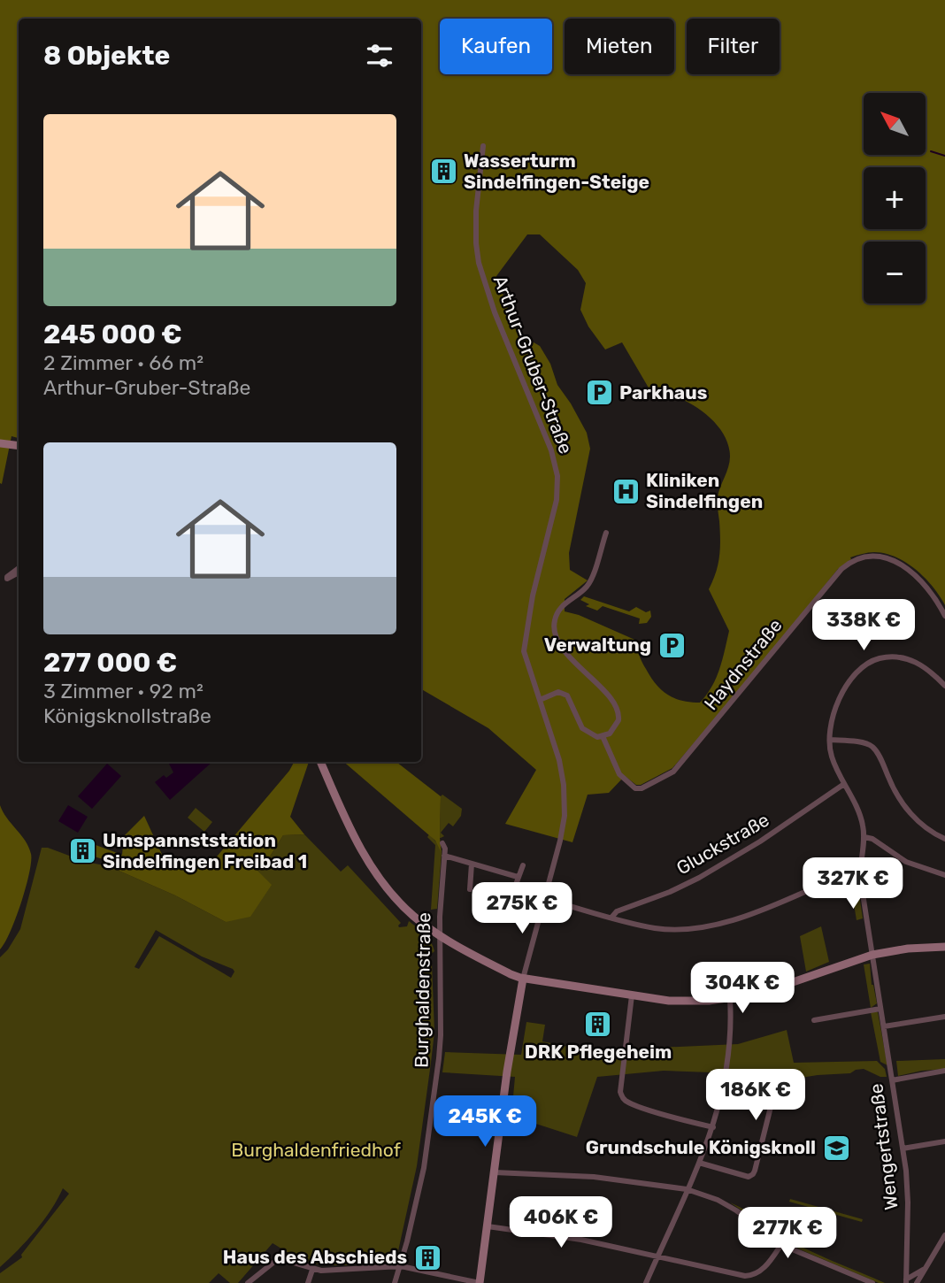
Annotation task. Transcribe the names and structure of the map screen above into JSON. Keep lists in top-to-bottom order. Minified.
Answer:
{"streets":{"street":["Arthur-Gruber-Straße","Haydnstraße","Gluckstraße","Burghaldenstraße","Wengertstraße"]},"crossings":[["Gluckstraße","Wengertstraße"]],"parks":["Burghaldenfriedhof"],"places":{"building":["Wasserturm Sindelfingen-Steige","Umspannststation Sindelfingen Freibad 1","DRK Pflegeheim","Haus des Abschieds"],"parking":["Parkhaus","Verwaltung"],"hospital":["Kliniken Sindelfingen"],"school or university":["Grundschule Königsknoll"]},"north":"top left","page":{"chip":["Kaufen","Mieten","Filter"],"heading":"8 Objekte","map_buttons":["+","−"],"list":[{"name":"245 000 €","note":"2 Zimmer · 66 m² · Arthur-Gruber-Straße"},{"name":"277 000 €","note":"3 Zimmer · 92 m² · Königsknollstraße"}],"price":["338K €","327K €","275K €","304K €","186K €","245K €","406K €","277K €"]}}
